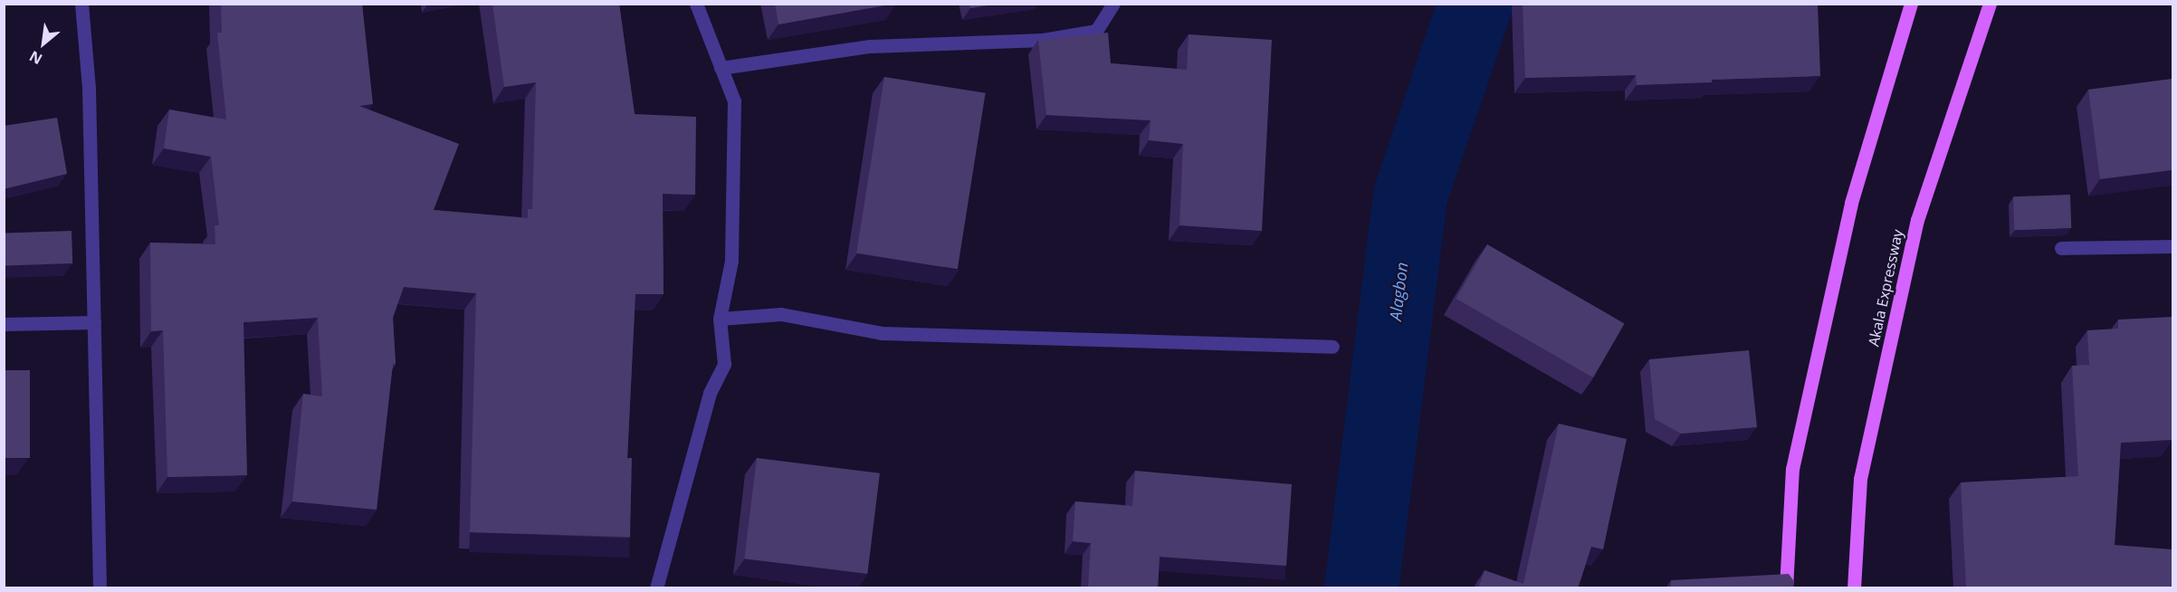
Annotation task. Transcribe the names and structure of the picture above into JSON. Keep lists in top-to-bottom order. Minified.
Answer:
{"streets":{"main road":["Akala Expressway"]},"water":["Alagbon"],"north":"bottom left"}
